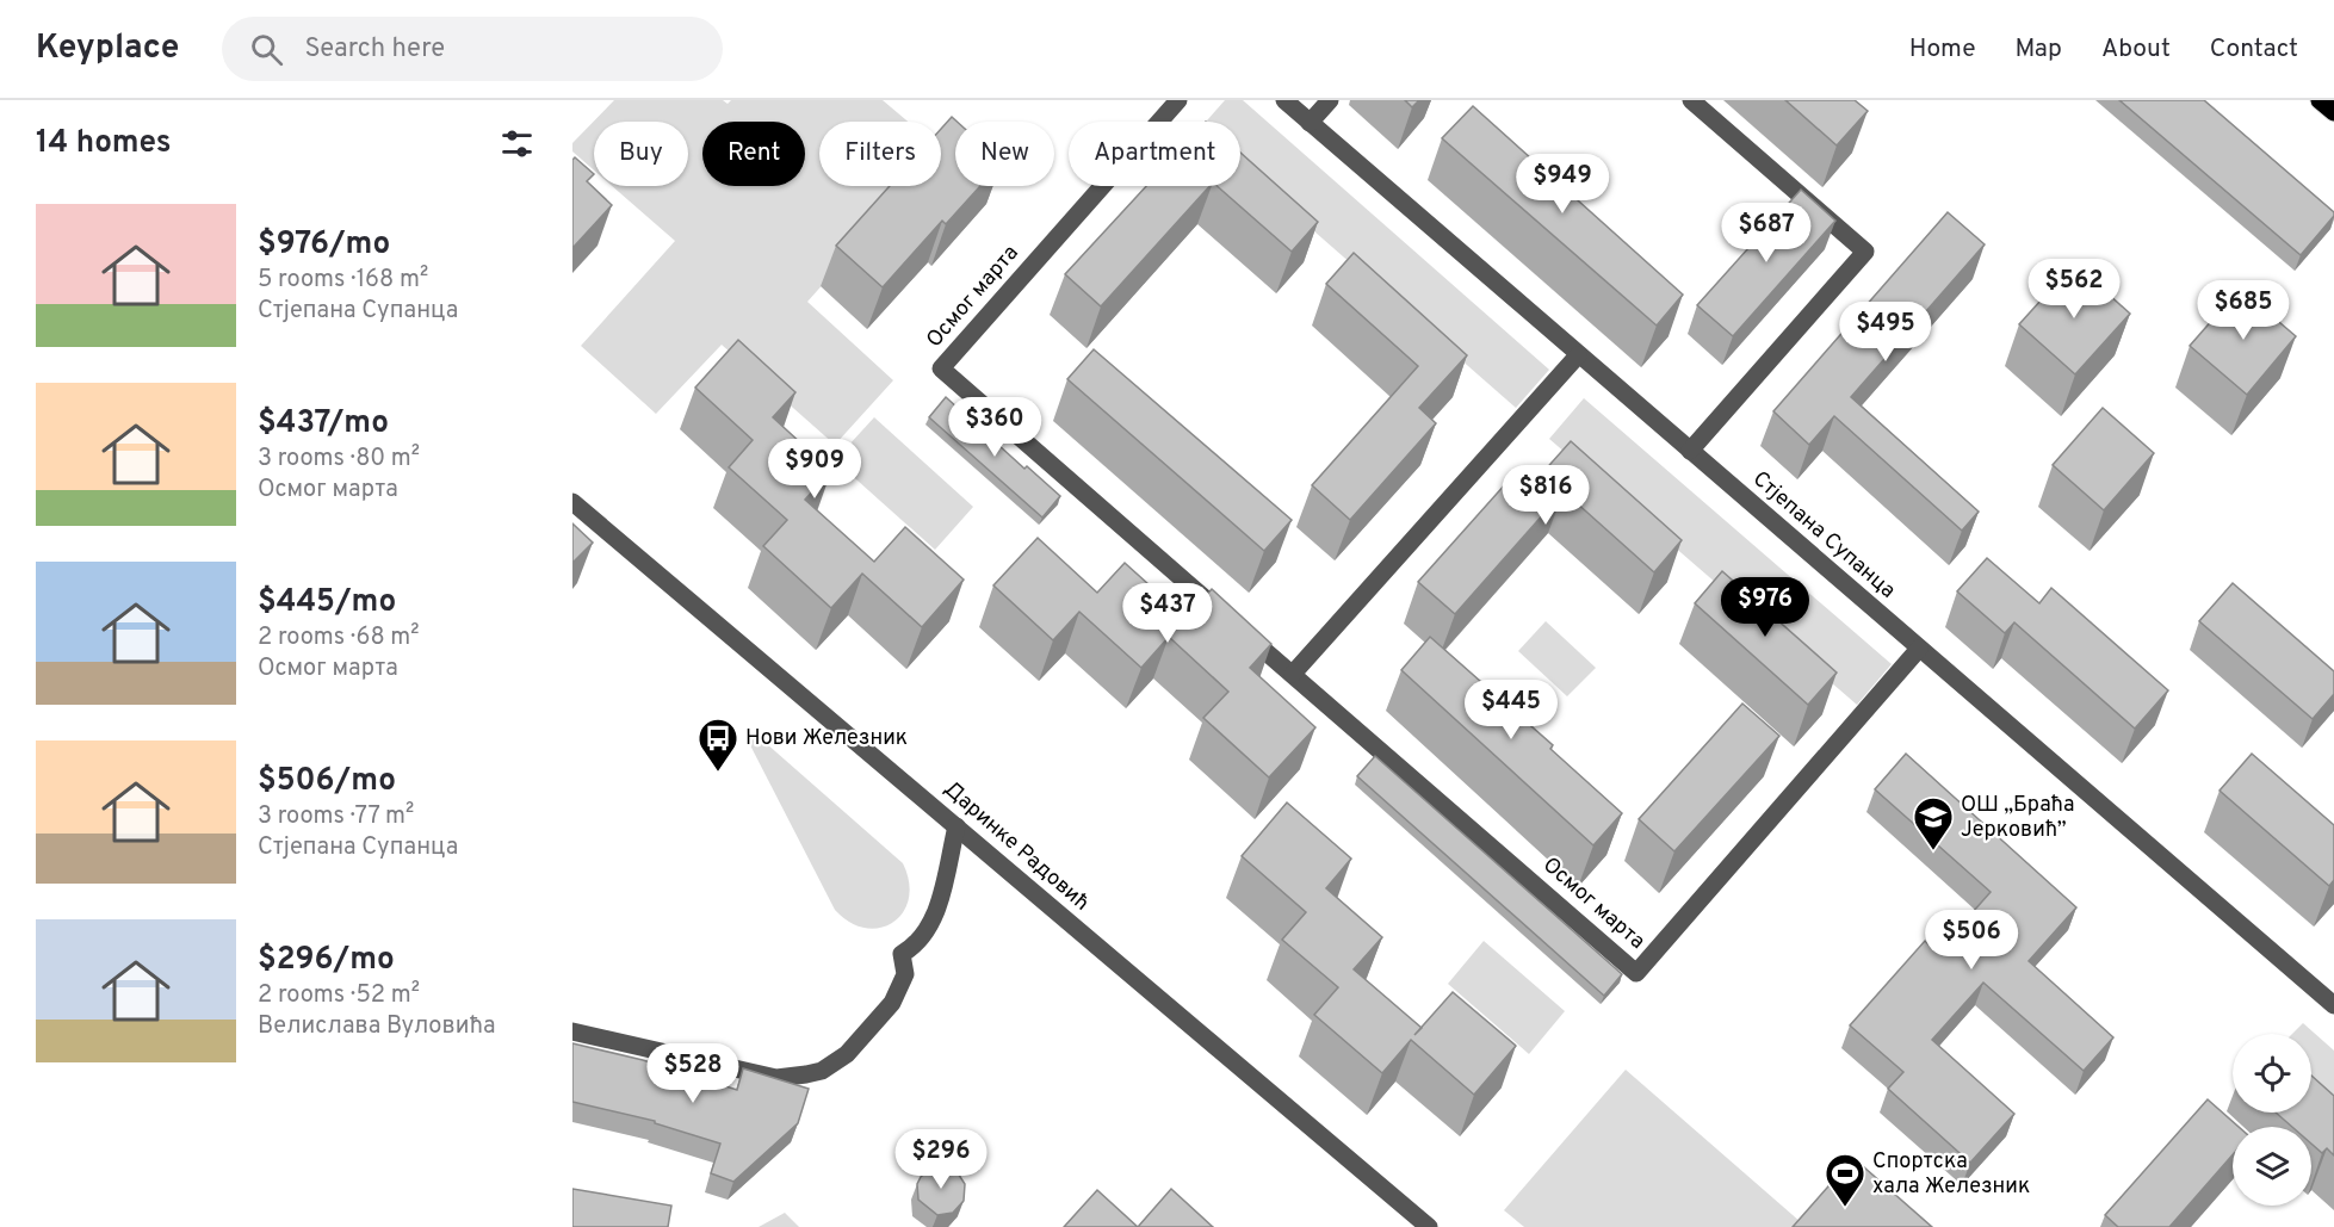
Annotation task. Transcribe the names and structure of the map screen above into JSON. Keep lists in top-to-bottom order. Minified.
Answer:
{"streets":{"street":["Осмог марта","Стјепана Супанца","Даринке Радовић"]},"crossings":[["Осмог марта","Стјепана Супанца"]],"places":{"bus stop":["Нови Железник"],"school or university":["ОШ „Браћа Јерковић”"],"sports":["Спортска хала Железник"]},"page":{"header":"Keyplace","search":"Search here","nav":["Home","Map","About","Contact"],"heading":"14 homes","chip":["Buy","Rent","Filters","New","Apartment"],"price":["$949","$687","$562","$685","$495","$360","$909","$816","$976","$437","$445","$506","$528","$296"],"list":[{"name":"$976/mo","note":"5 rooms · 168 m² · Стјепана Супанца"},{"name":"$437/mo","note":"3 rooms · 80 m² · Осмог марта"},{"name":"$445/mo","note":"2 rooms · 68 m² · Осмог марта"},{"name":"$506/mo","note":"3 rooms · 77 m² · Стјепана Супанца"},{"name":"$296/mo","note":"2 rooms · 52 m² · Велислава Вуловића"}]}}
